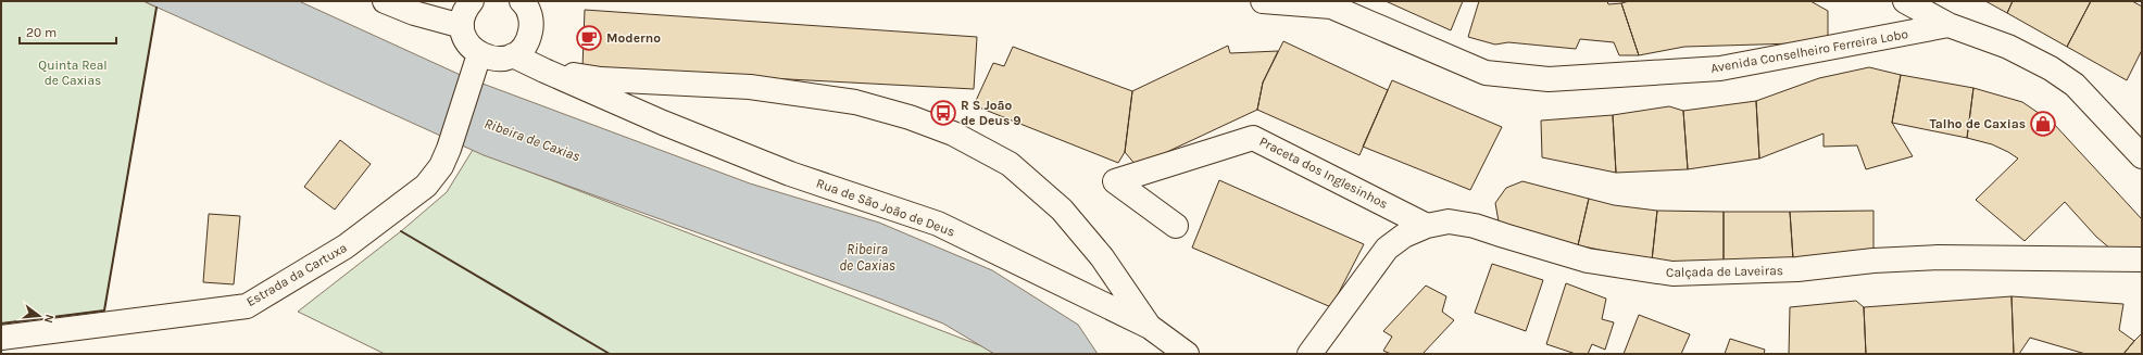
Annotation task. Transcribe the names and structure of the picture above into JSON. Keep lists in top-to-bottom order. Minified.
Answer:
{"streets":{"street":["Avenida Conselheiro Ferreira Lobo","Praceta dos Inglesinhos","Rua de São João de Deus","Calçada de Laveiras","Estrada da Cartuxa"]},"crossings":[["Praceta dos Inglesinhos","Calçada de Laveiras"]],"water":["Ribeira de Caxias"],"parks":["Quinta Real de Caxias"],"places":{"cafe":["Moderno"],"bus stop":["R S João de Deus 9"],"shop":["Talho de Caxias"]},"scale_bar":"20 m","north":"right"}
